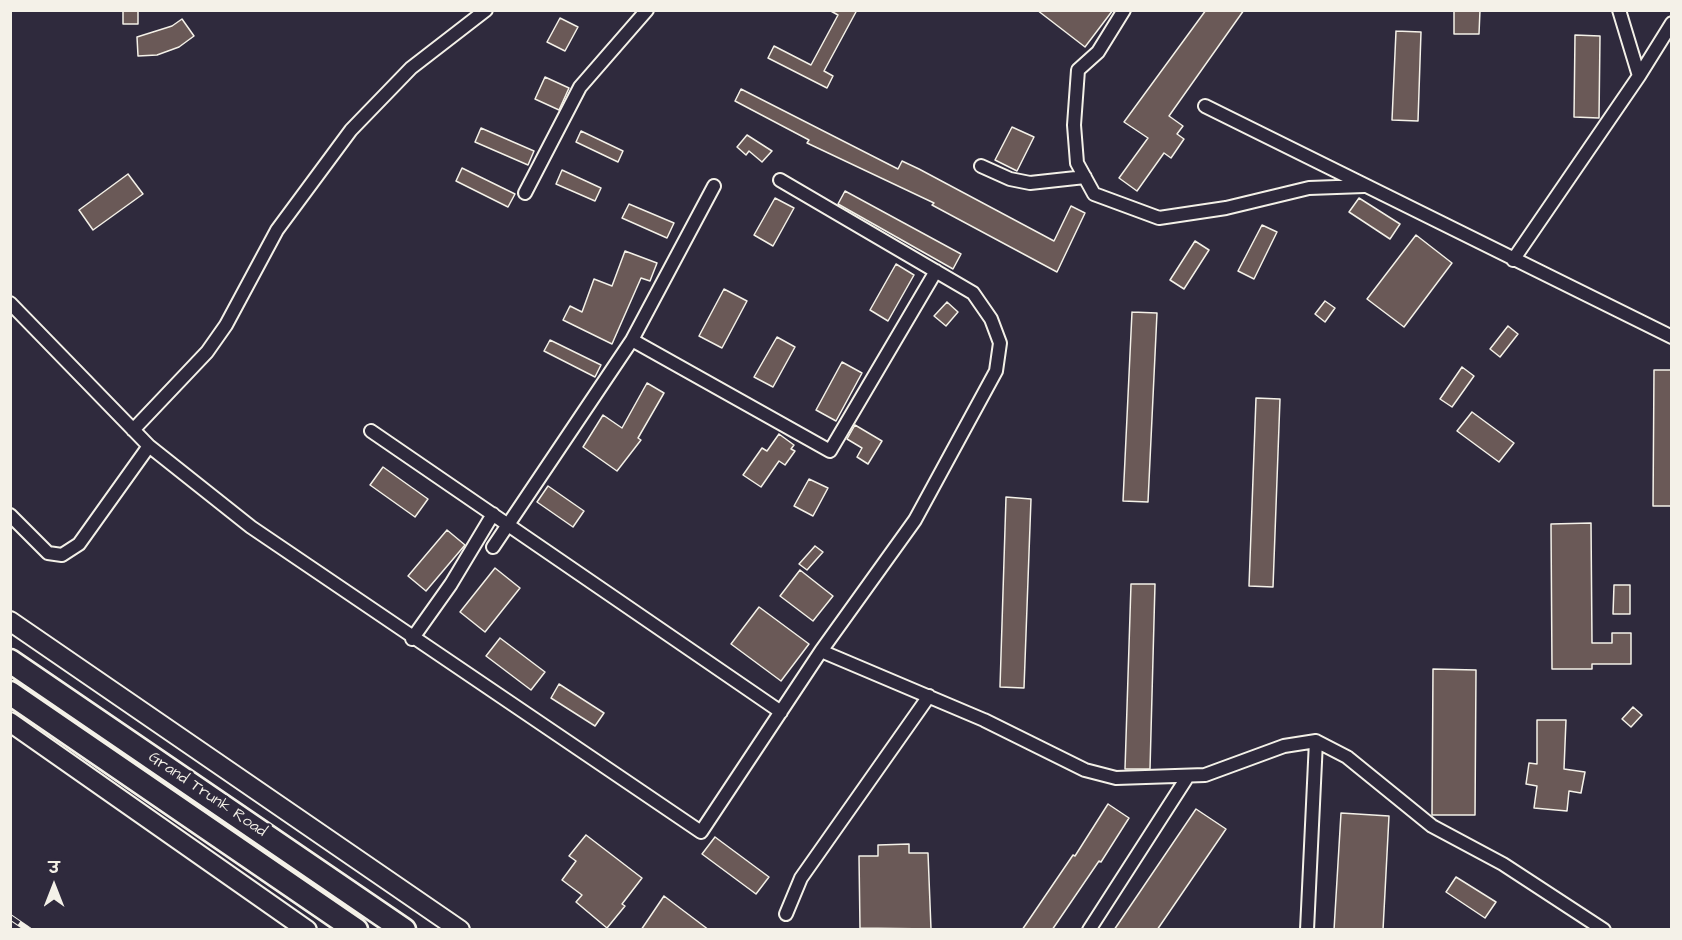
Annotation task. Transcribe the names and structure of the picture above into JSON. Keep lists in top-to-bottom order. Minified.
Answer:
{"streets":{"highway":["Grand Trunk Road"]},"north":"top"}
